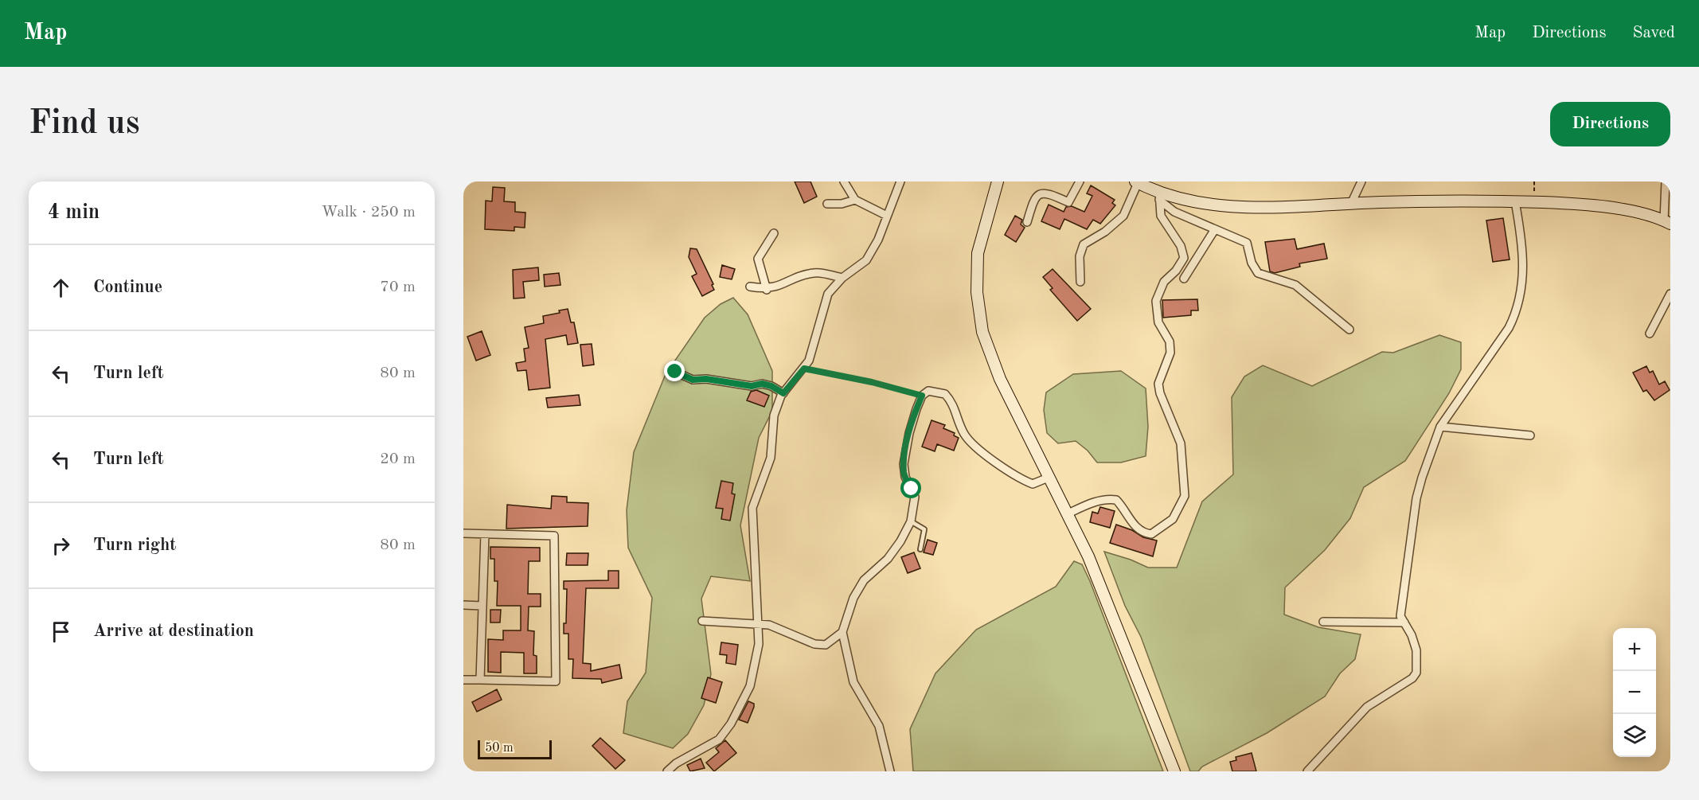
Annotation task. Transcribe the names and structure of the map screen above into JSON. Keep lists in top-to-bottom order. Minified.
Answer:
{"scale_bar":"50 m","page":{"header":"Map","nav":["Map","Directions","Saved"],"buttons":"Directions","title":"Find us","heading":["4 min","Walk · 250 m"],"list":[["Continue","70 m"],["Turn left","80 m"],["Turn left","20 m"],["Turn right","80 m"],"Arrive at destination"],"map_buttons":["+","−"],"scale":"50 m"}}
